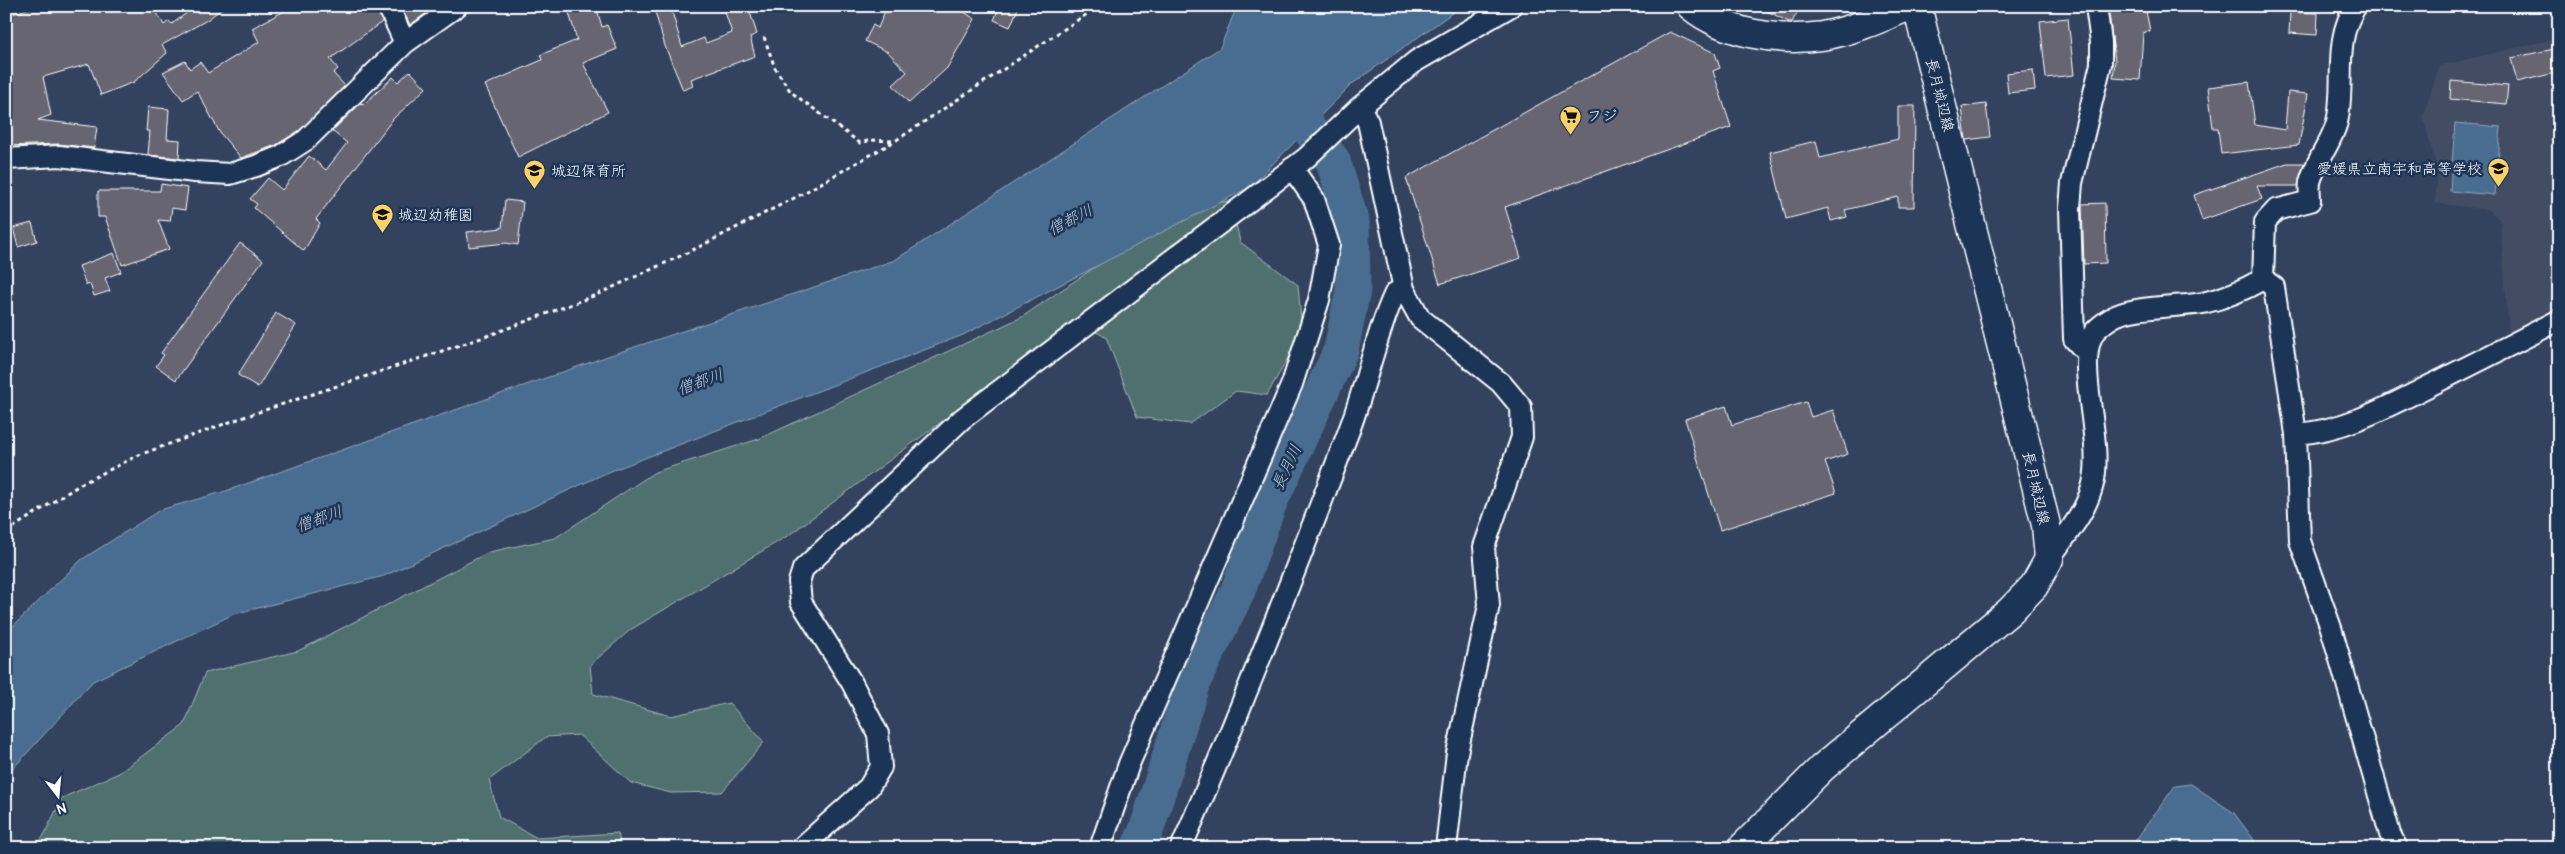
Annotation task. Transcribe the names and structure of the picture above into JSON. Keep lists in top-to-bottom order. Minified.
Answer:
{"streets":{"main road":["長月城辺線"]},"water":["僧都川","長月川"],"places":{"supermarket":["フジ"],"school or university":["愛媛県立南宇和高等学校","城辺保育所","城辺幼稚園"]},"north":"bottom"}
